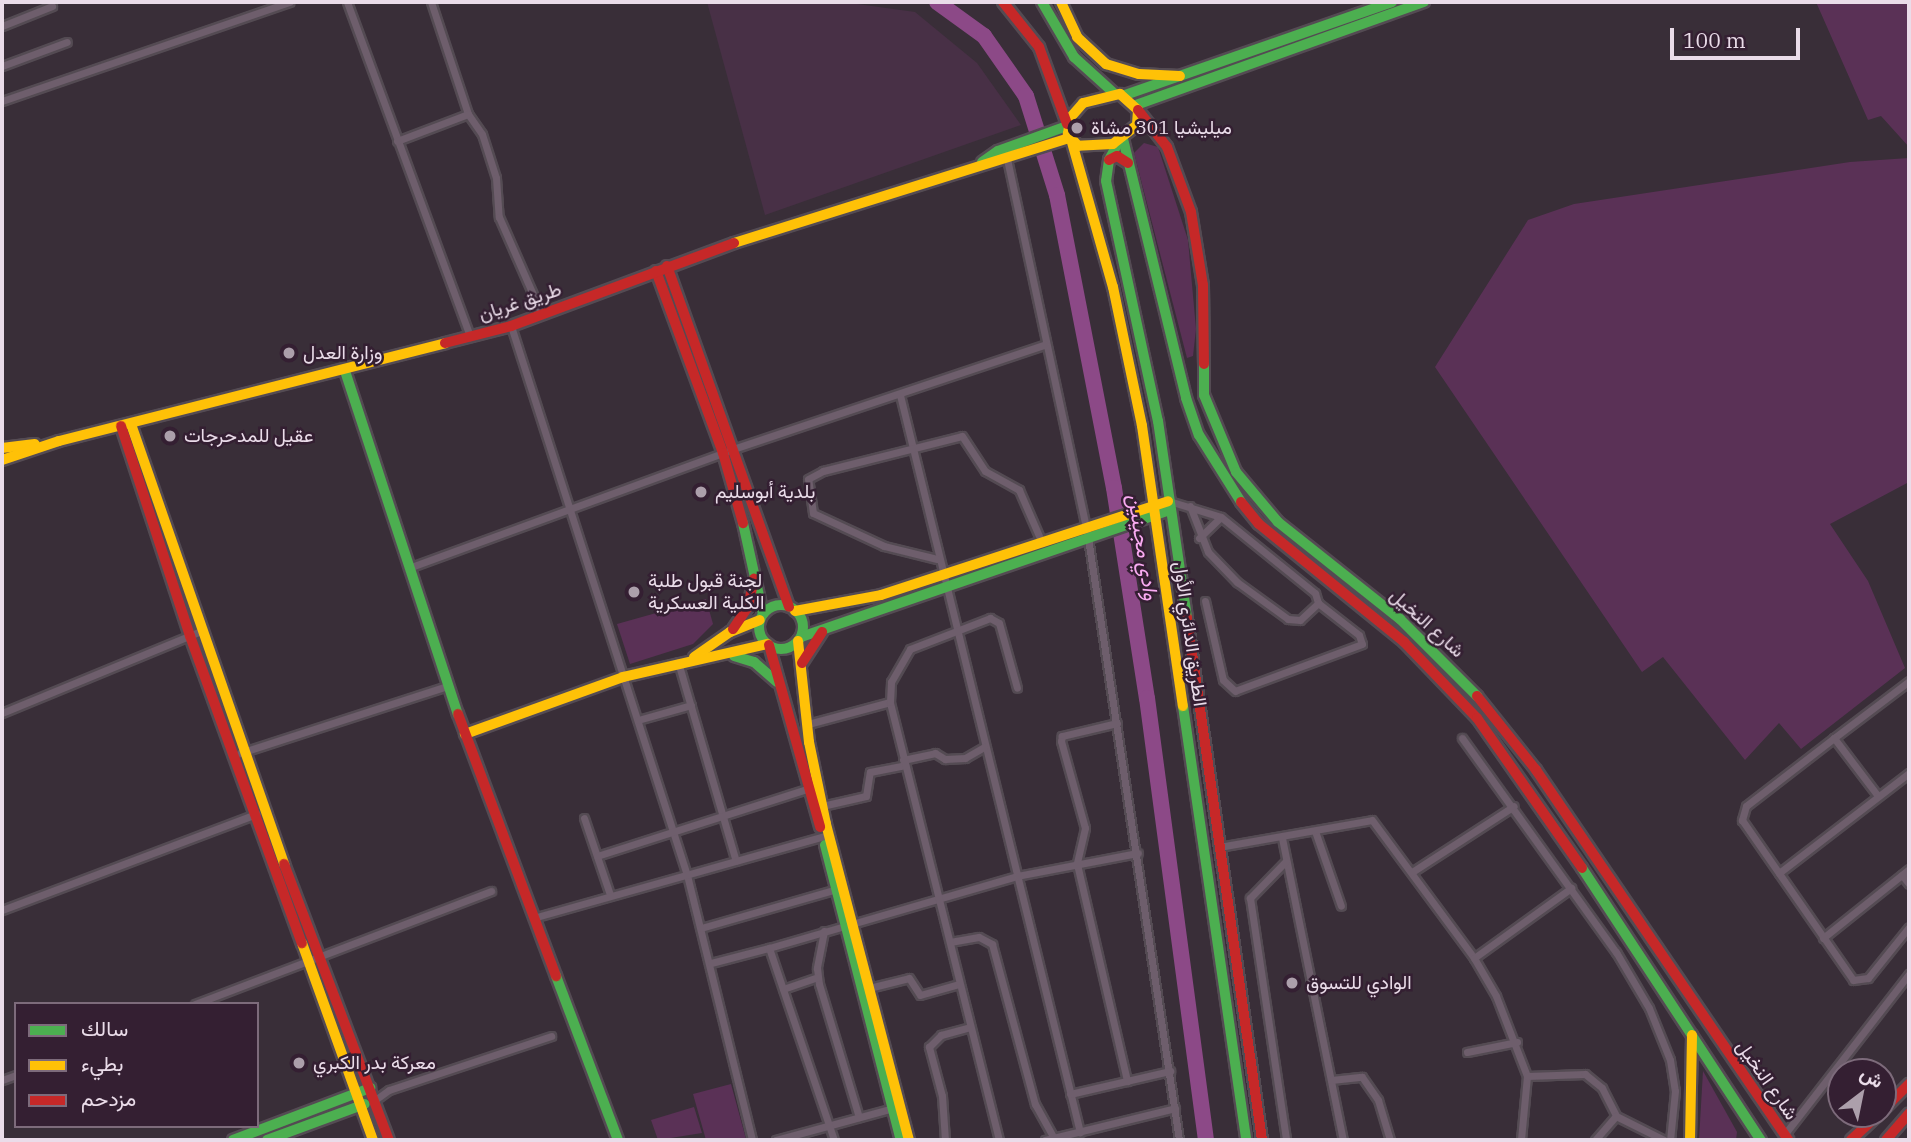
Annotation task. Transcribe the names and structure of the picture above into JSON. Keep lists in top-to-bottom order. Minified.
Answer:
{"streets":{"main road":["طريق غريان","شارع النخيل","الطريق الدائري الأول"]},"crossings":[["طريق غريان","شارع النخيل"],["طريق غريان","الطريق الدائري الأول"],["شارع النخيل","الطريق الدائري الأول"]],"water":["وادي مجينين"],"places":["ميليشيا 301 مشاة","وزارة العدل","عقيل للمدحرجات","بلدية أبوسليم","لجنة قبول طلبة الكلية العسكرية","الوادي للتسوق","معركة بدر الكبري"],"legend":["سالك","بطيء","مزدحم"],"scale_bar":"100 m","north":"top right"}
